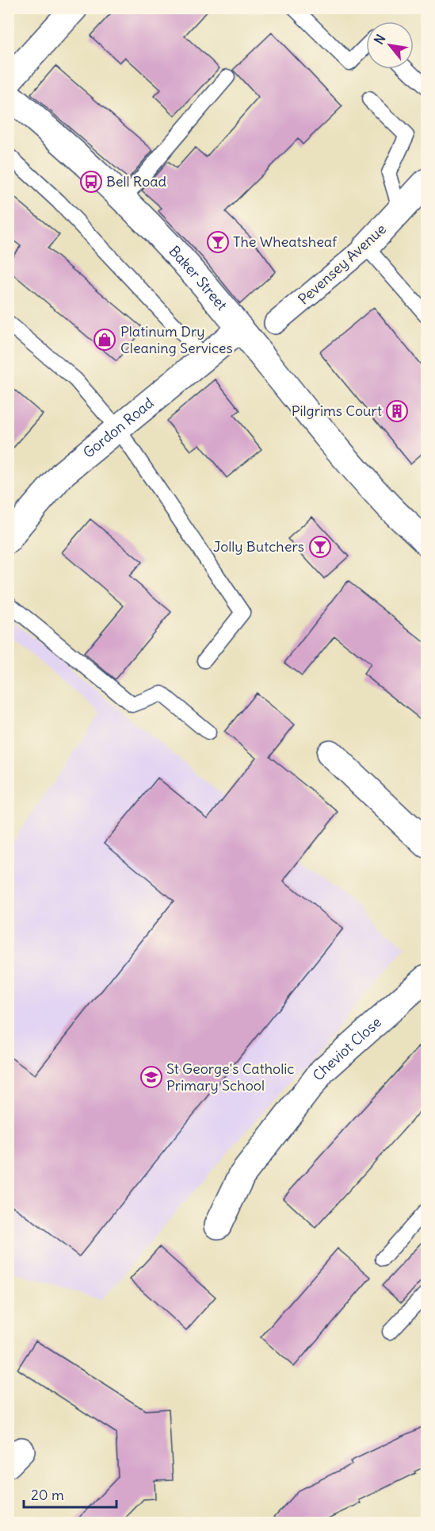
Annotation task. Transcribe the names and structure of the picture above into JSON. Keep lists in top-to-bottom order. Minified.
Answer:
{"streets":{"street":["Pevensey Avenue","Baker Street","Gordon Road","Cheviot Close"]},"crossings":[["Baker Street","Gordon Road"]],"places":{"bus stop":["Bell Road"],"bar":["The Wheatsheaf","Jolly Butchers"],"shop":["Platinum Dry Cleaning Services"],"building":["Pilgrims Court"],"school or university":["St George's Catholic Primary School"]},"scale_bar":"20 m","north":"top left"}
